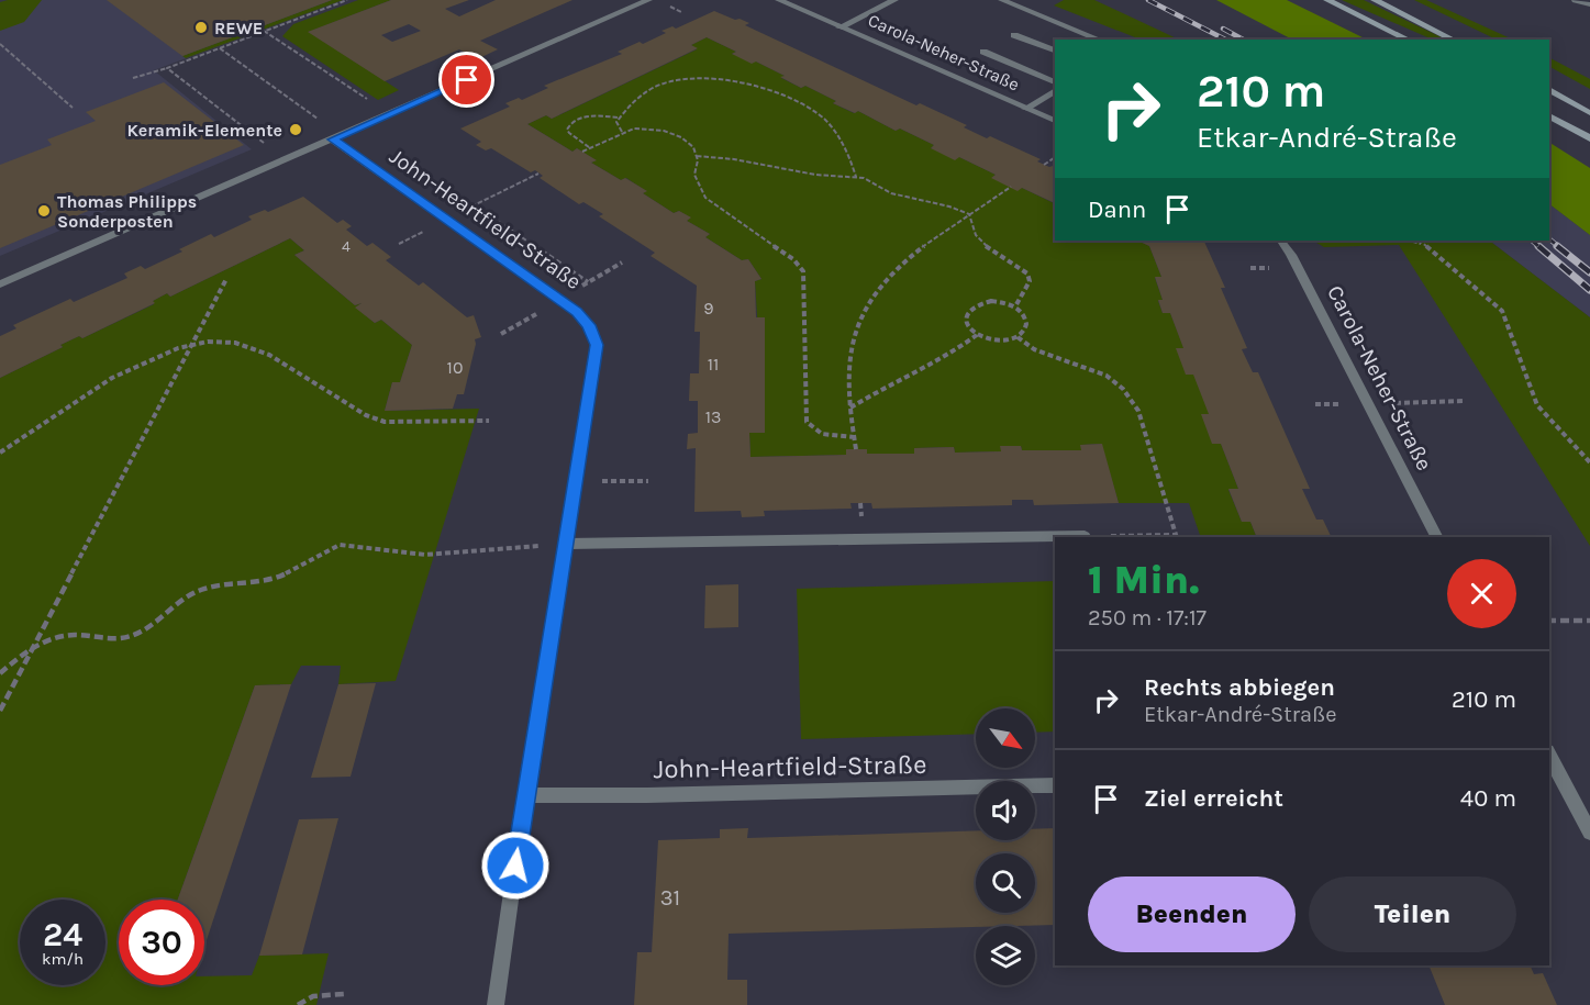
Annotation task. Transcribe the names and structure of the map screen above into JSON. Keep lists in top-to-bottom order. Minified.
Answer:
{"streets":{"street":["Carola-Neher-Straße","John-Heartfield-Straße"]},"places":["REWE","Keramik-Elemente","Thomas Philipps Sonderposten"],"house_numbers":["4","9","11","10","13","31"],"north":"bottom right","page":{"turn":["210 m","Etkar-André-Straße"],"then":"Dann","heading":["1 Min.","250 m · 17:17"],"list":[{"name":"Rechts abbiegen","note":"Etkar-André-Straße","value":"210 m"},{"name":"Ziel erreicht","value":"40 m"}],"buttons":["Beenden","Teilen"],"speed":"24 km/h","limit":"30"}}
